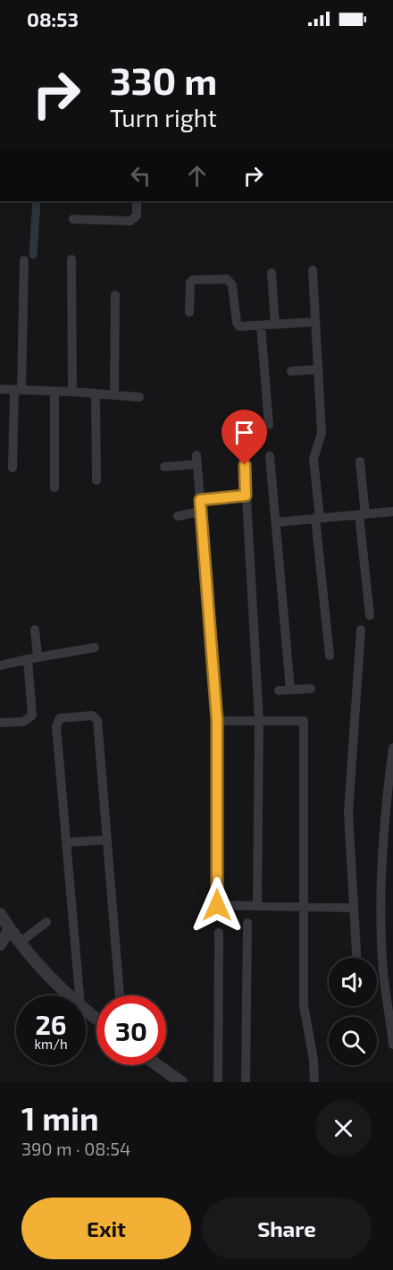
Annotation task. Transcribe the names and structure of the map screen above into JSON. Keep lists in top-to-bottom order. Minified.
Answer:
{"page":{"status":"08:53","turn":["330 m","Turn right"],"speed":"26 km/h","limit":"30","heading":["1 min","390 m · 08:54"],"buttons":["Exit","Share"]}}
